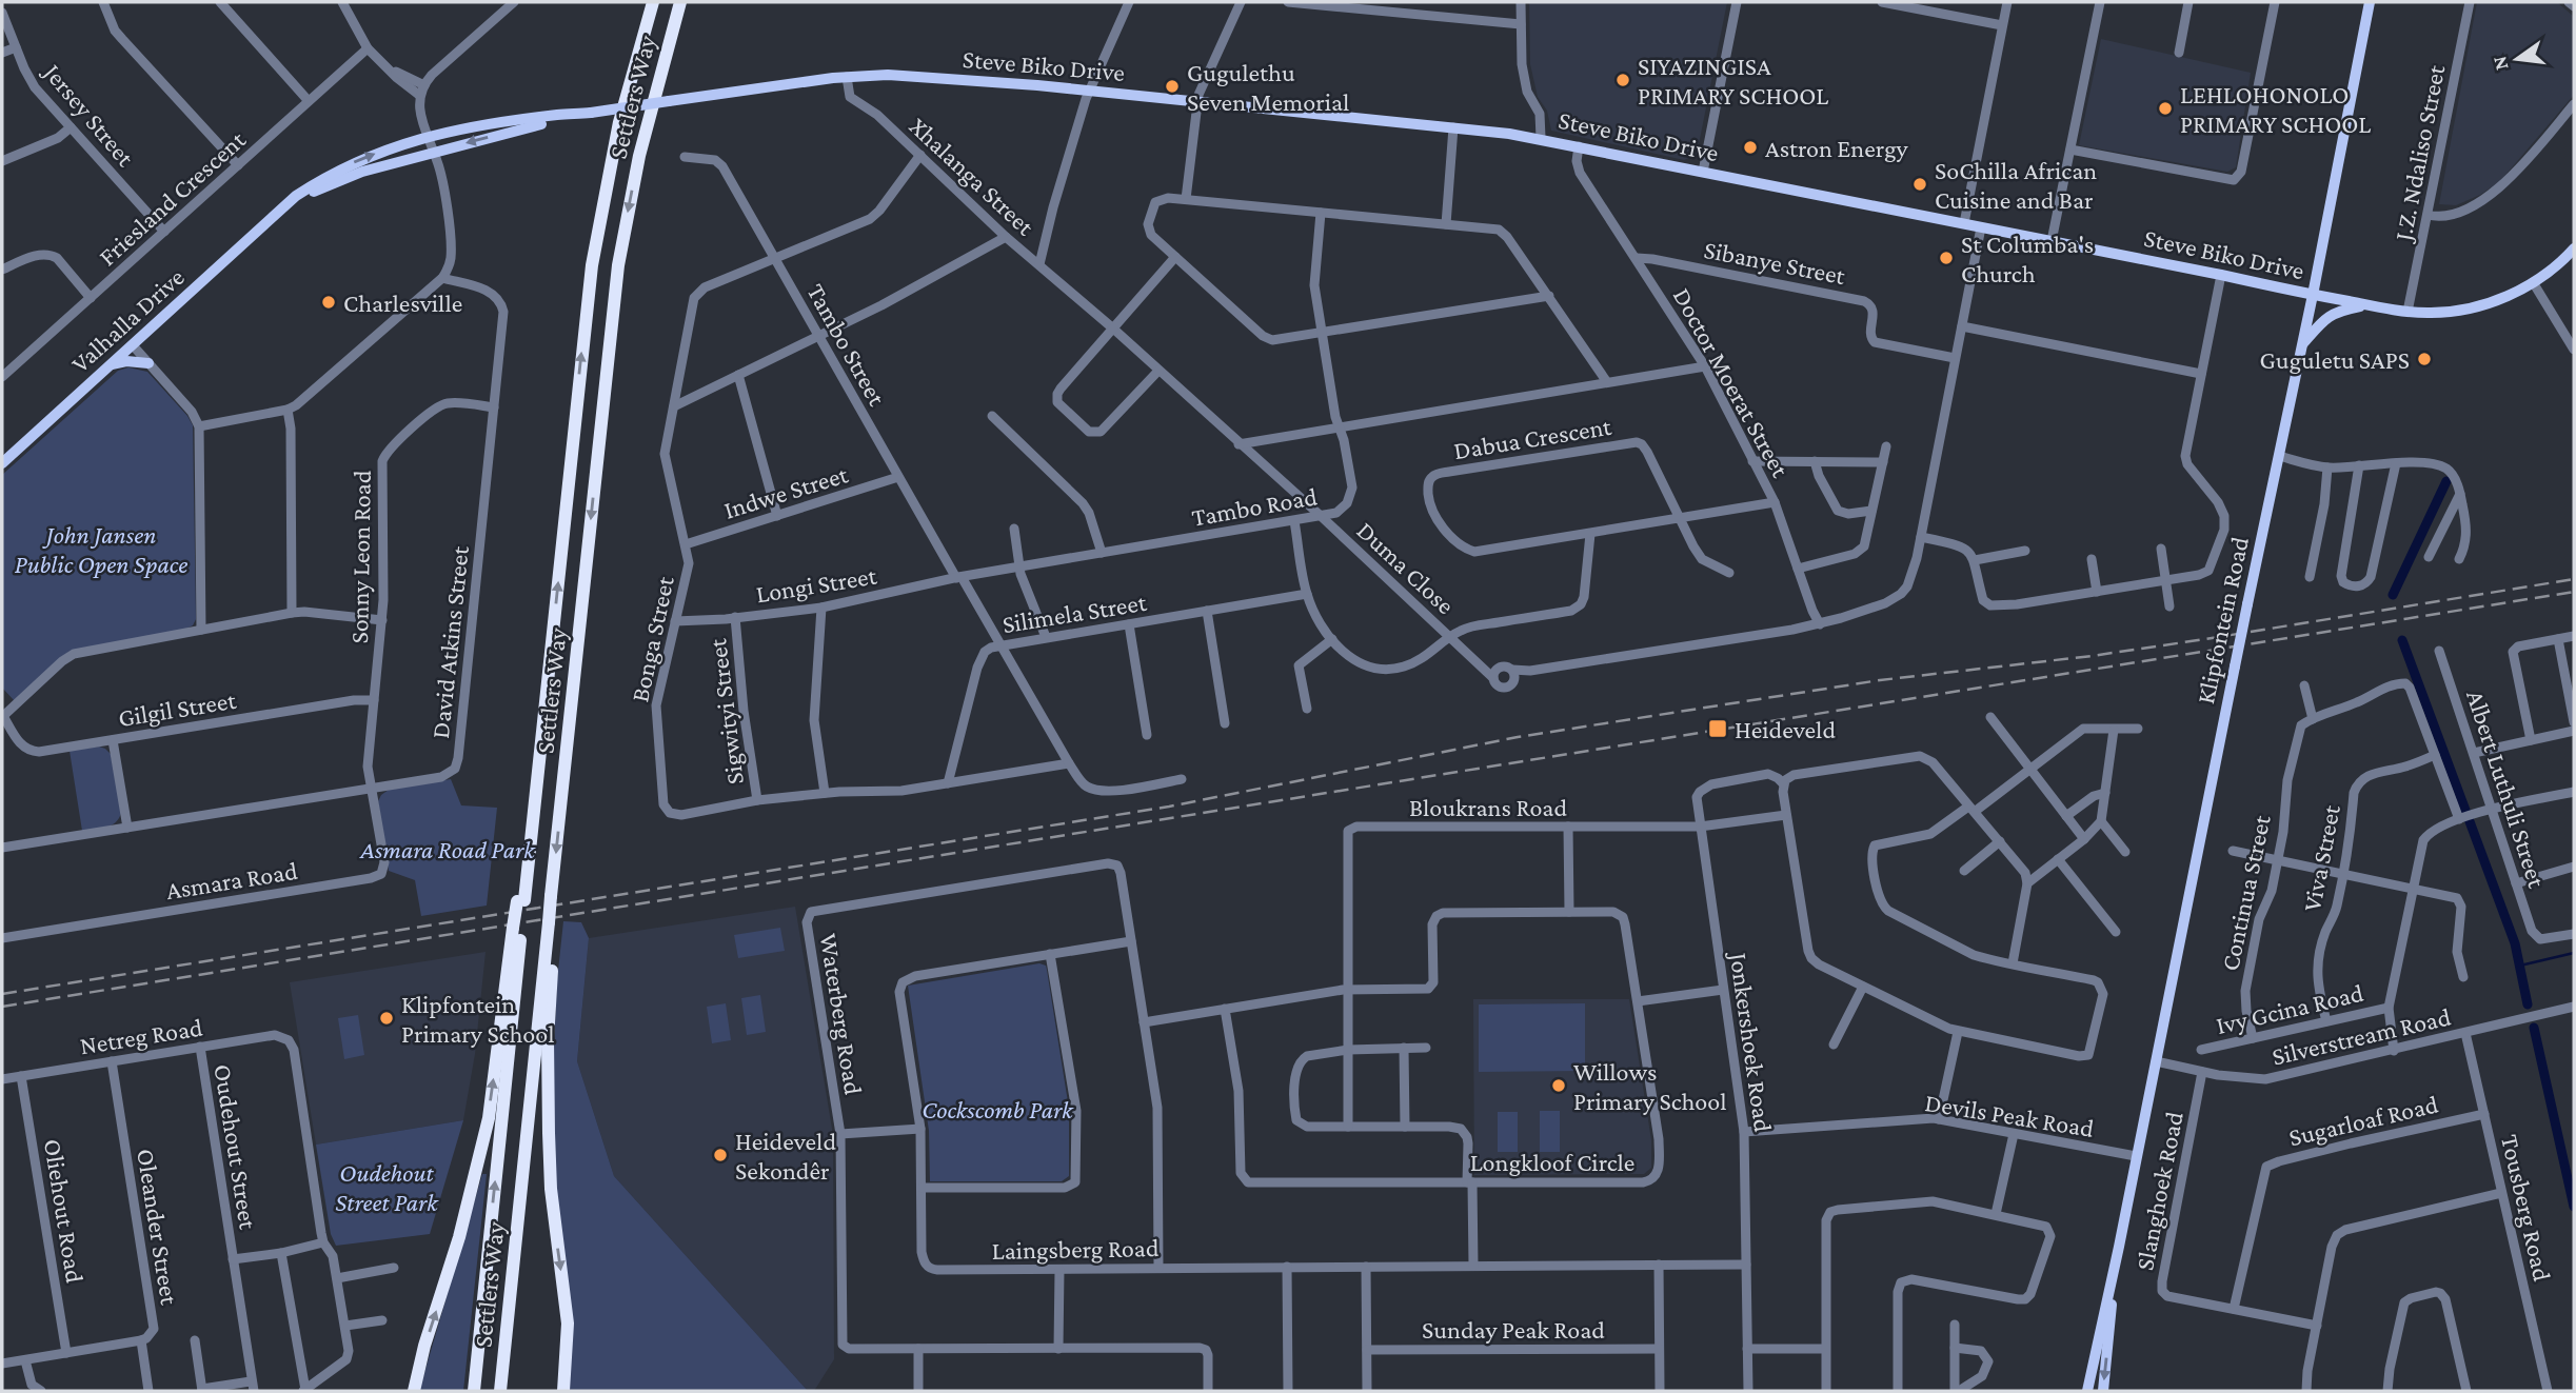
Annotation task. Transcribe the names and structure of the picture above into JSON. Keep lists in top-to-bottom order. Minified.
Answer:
{"streets":{"highway":["Settlers Way"],"main road":["Steve Biko Drive","Valhalla Drive","Klipfontein Road"],"street":["Jersey Street","J.Z. Ndaliso Street","Xhalanga Street","Friesland Crescent","Sibanye Street","Tambo Street","Doctor Moerat Street","Dabua Crescent","Indwe Street","Tambo Road","Sonny Leon Road","Duma Close","Longi Street","Silimela Street","Bonga Street","David Atkins Street","Gilgil Street","Sigwityi Street","Albert Luthuli Street","Bloukrans Road","Viva Street","Asmara Road","Continua Street","Ivy Gcina Road","Waterberg Road","Netreg Road","Silverstream Road","Jonkershoek Road","Devils Peak Road","Sugarloaf Road","Oudehout Street","Longkloof Circle","Slanghoek Road","Tousberg Road","Oliehout Road","Oleander Street","Laingsberg Road","Sunday Peak Road"]},"crossings":[["Steve Biko Drive","J.Z. Ndaliso Street"],["Steve Biko Drive","Xhalanga Street"],["Steve Biko Drive","Valhalla Drive"],["Steve Biko Drive","Doctor Moerat Street"],["Steve Biko Drive","Klipfontein Road"],["Jersey Street","Friesland Crescent"],["Xhalanga Street","Duma Close"],["Sibanye Street","Doctor Moerat Street"],["Tambo Street","Indwe Street"],["Tambo Street","Tambo Road"],["Tambo Street","Longi Street"],["Tambo Street","Silimela Street"],["Tambo Street","Bonga Street"],["Doctor Moerat Street","Dabua Crescent"],["Indwe Street","Bonga Street"],["Tambo Road","Duma Close"],["Tambo Road","Longi Street"],["Sonny Leon Road","David Atkins Street"],["Sonny Leon Road","Gilgil Street"],["Sonny Leon Road","Asmara Road"],["Longi Street","Bonga Street"],["Longi Street","Sigwityi Street"],["Silimela Street","Bonga Street"],["Klipfontein Road","Silverstream Road"],["Klipfontein Road","Devils Peak Road"],["Bonga Street","Sigwityi Street"],["David Atkins Street","Asmara Road"],["Bloukrans Road","Jonkershoek Road"],["Bloukrans Road","Longkloof Circle"],["Viva Street","Ivy Gcina Road"],["Continua Street","Ivy Gcina Road"],["Waterberg Road","Longkloof Circle"],["Waterberg Road","Laingsberg Road"],["Netreg Road","Oudehout Street"],["Netreg Road","Oliehout Road"],["Netreg Road","Oleander Street"],["Silverstream Road","Slanghoek Road"],["Silverstream Road","Tousberg Road"],["Jonkershoek Road","Devils Peak Road"],["Jonkershoek Road","Laingsberg Road"],["Sugarloaf Road","Slanghoek Road"],["Sugarloaf Road","Tousberg Road"],["Oliehout Road","Oleander Street"]],"parks":["John Jansen Public Open Space","Asmara Road Park","Cockscomb Park","Oudehout Street Park"],"places":{"other":["SIYAZINGISA PRIMARY SCHOOL","Gugulethu Seven Memorial","LEHLOHONOLO PRIMARY SCHOOL","Astron Energy","SoChilla African Cuisine and Bar","St Columba's Church","Charlesville","Guguletu SAPS","Klipfontein Primary School","Willows Primary School","Heideveld Sekondêr"],"transit":["Heideveld"]},"north":"left"}
